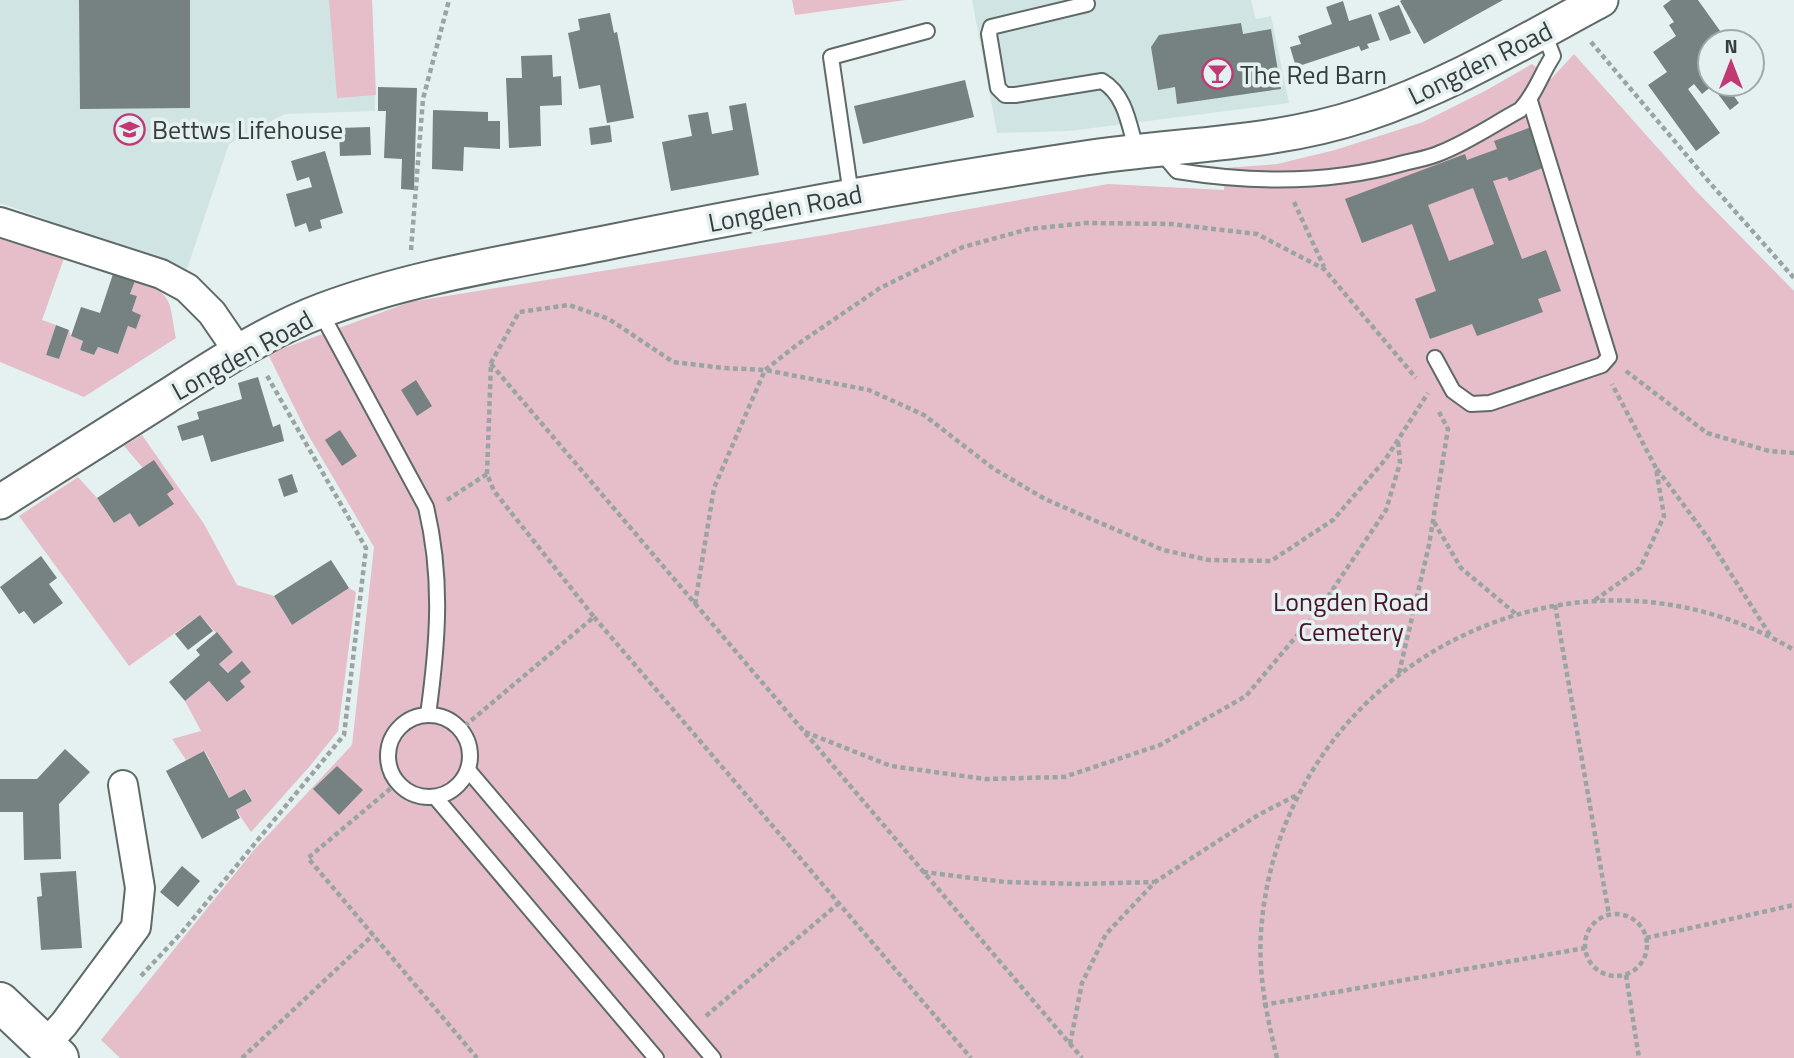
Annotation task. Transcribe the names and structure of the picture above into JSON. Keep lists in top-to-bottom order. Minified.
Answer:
{"streets":{"street":["Longden Road"]},"parks":["Longden Road Cemetery"],"places":{"bar":["The Red Barn"],"school or university":["Bettws Lifehouse"]},"north":"top"}
